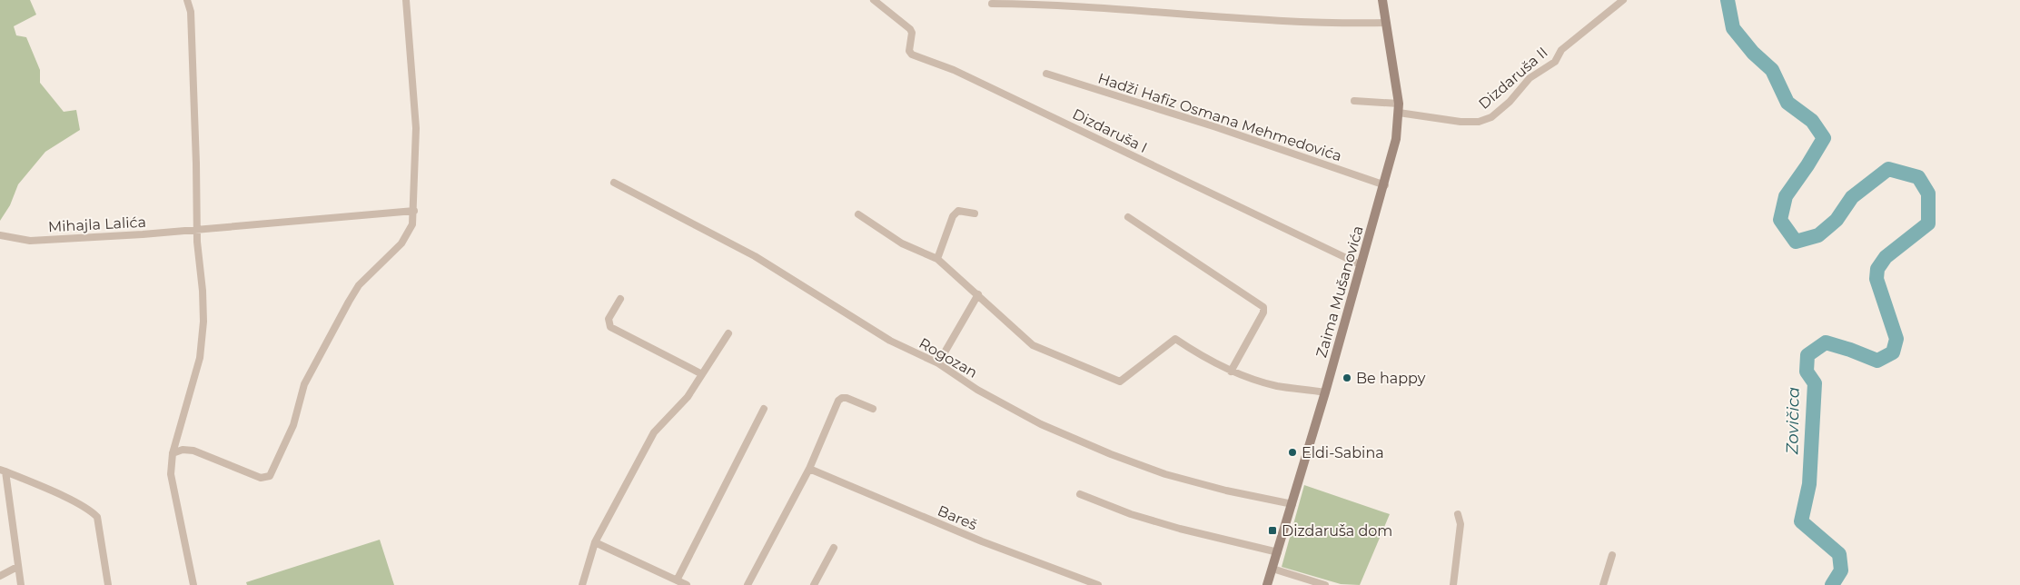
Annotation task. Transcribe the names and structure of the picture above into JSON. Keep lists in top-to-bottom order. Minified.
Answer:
{"streets":{"street":["Dizdaruša II","Hadži Hafiz Osmana Mehmedovića","Dizdaruša I","Mihajla Lalića","Zaima Mušanovića","Rogozan","Bareš"]},"crossings":[["Dizdaruša II","Zaima Mušanovića"],["Hadži Hafiz Osmana Mehmedovića","Zaima Mušanovića"],["Dizdaruša I","Zaima Mušanovića"],["Zaima Mušanovića","Rogozan"]],"water":["Zovičica"],"places":{"other":["Be happy","Eldi-Sabina"],"transit":["Dizdaruša dom"]}}
